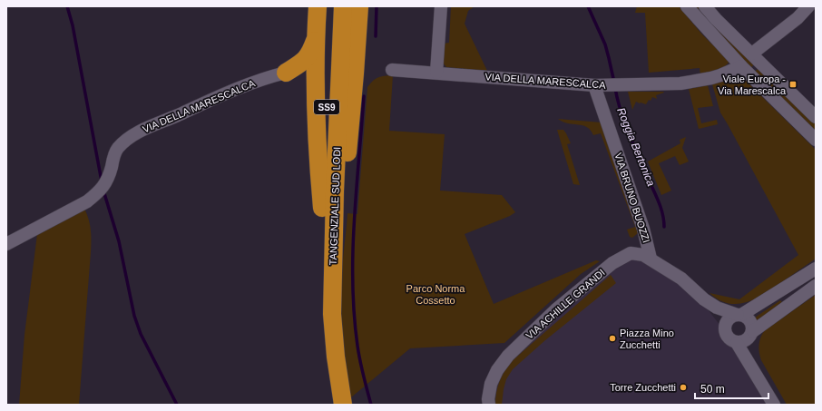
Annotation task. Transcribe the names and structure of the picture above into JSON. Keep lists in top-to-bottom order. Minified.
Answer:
{"streets":{"highway":["SS9","TANGENZIALE SUD LODI"],"street":["VIA DELLA MARESCALCA","VIA BRUNO BUOZZI","VIA ACHILLE GRANDI"]},"crossings":[["VIA DELLA MARESCALCA","VIA BRUNO BUOZZI"],["VIA BRUNO BUOZZI","VIA ACHILLE GRANDI"]],"water":["Roggia Bertonica"],"parks":["Parco Norma Cossetto"],"places":{"transit":["Viale Europa - Via Marescalca"],"other":["Piazza Mino Zucchetti","Torre Zucchetti"]},"scale_bar":"50 m"}
